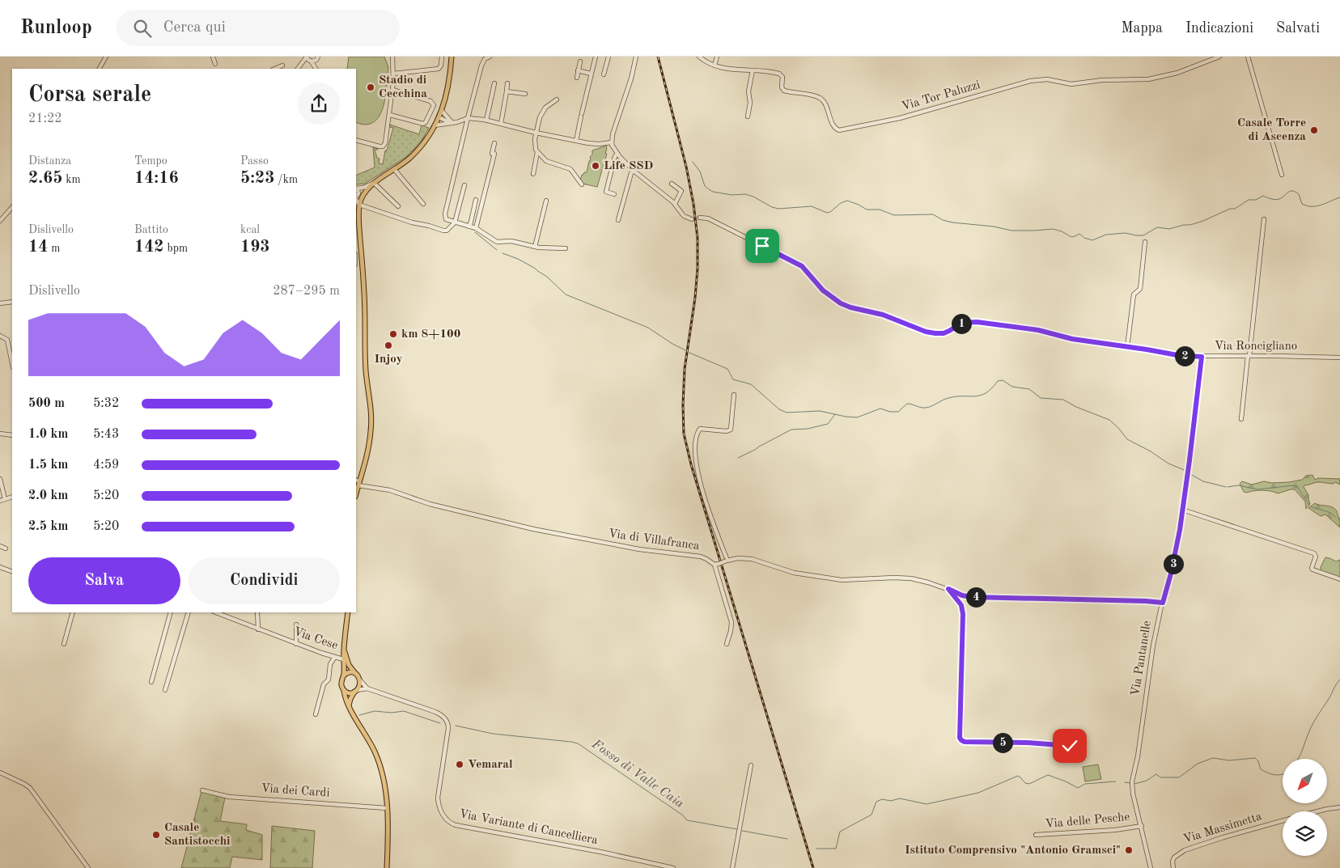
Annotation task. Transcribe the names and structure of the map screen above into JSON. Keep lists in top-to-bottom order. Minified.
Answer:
{"streets":{"street":["Via Tor Paluzzi","Via Roncigliano","Via di Villafranca","Via Cese","Via Pantanelle","Via dei Cardi","Via delle Pesche","Via Variante di Cancelliera","Via Massimetta"]},"crossings":[["Via Roncigliano","Via Pantanelle"],["Via Pantanelle","Via delle Pesche"]],"water":["Fosso di Valle Caia"],"places":["Stadio di Cecchina","Casale Torre di Ascenza","Life SSD","km 8+100","Injoy","Vemaral","Casale Santistocchi","Istituto Comprensivo \"Antonio Gramsci\""],"north":"bottom left","page":{"header":"Runloop","search":"Cerca qui","nav":["Mappa","Indicazioni","Salvati"],"heading":["Corsa serale","21:22"],"stats":[["Distanza","2.65 km"],["Tempo","14:16"],["Passo","5:23 /km"],["Dislivello","14 m"],["Battito","142 bpm"],["kcal","193"]],"chart":["Dislivello","287–295 m"],"pins":["1","2","3","4","5"],"list":[{"name":"500 m","note":"5:32"},{"name":"1.0 km","note":"5:43"},{"name":"1.5 km","note":"4:59"},{"name":"2.0 km","note":"5:20"},{"name":"2.5 km","note":"5:20"}],"buttons":["Salva","Condividi"]}}
